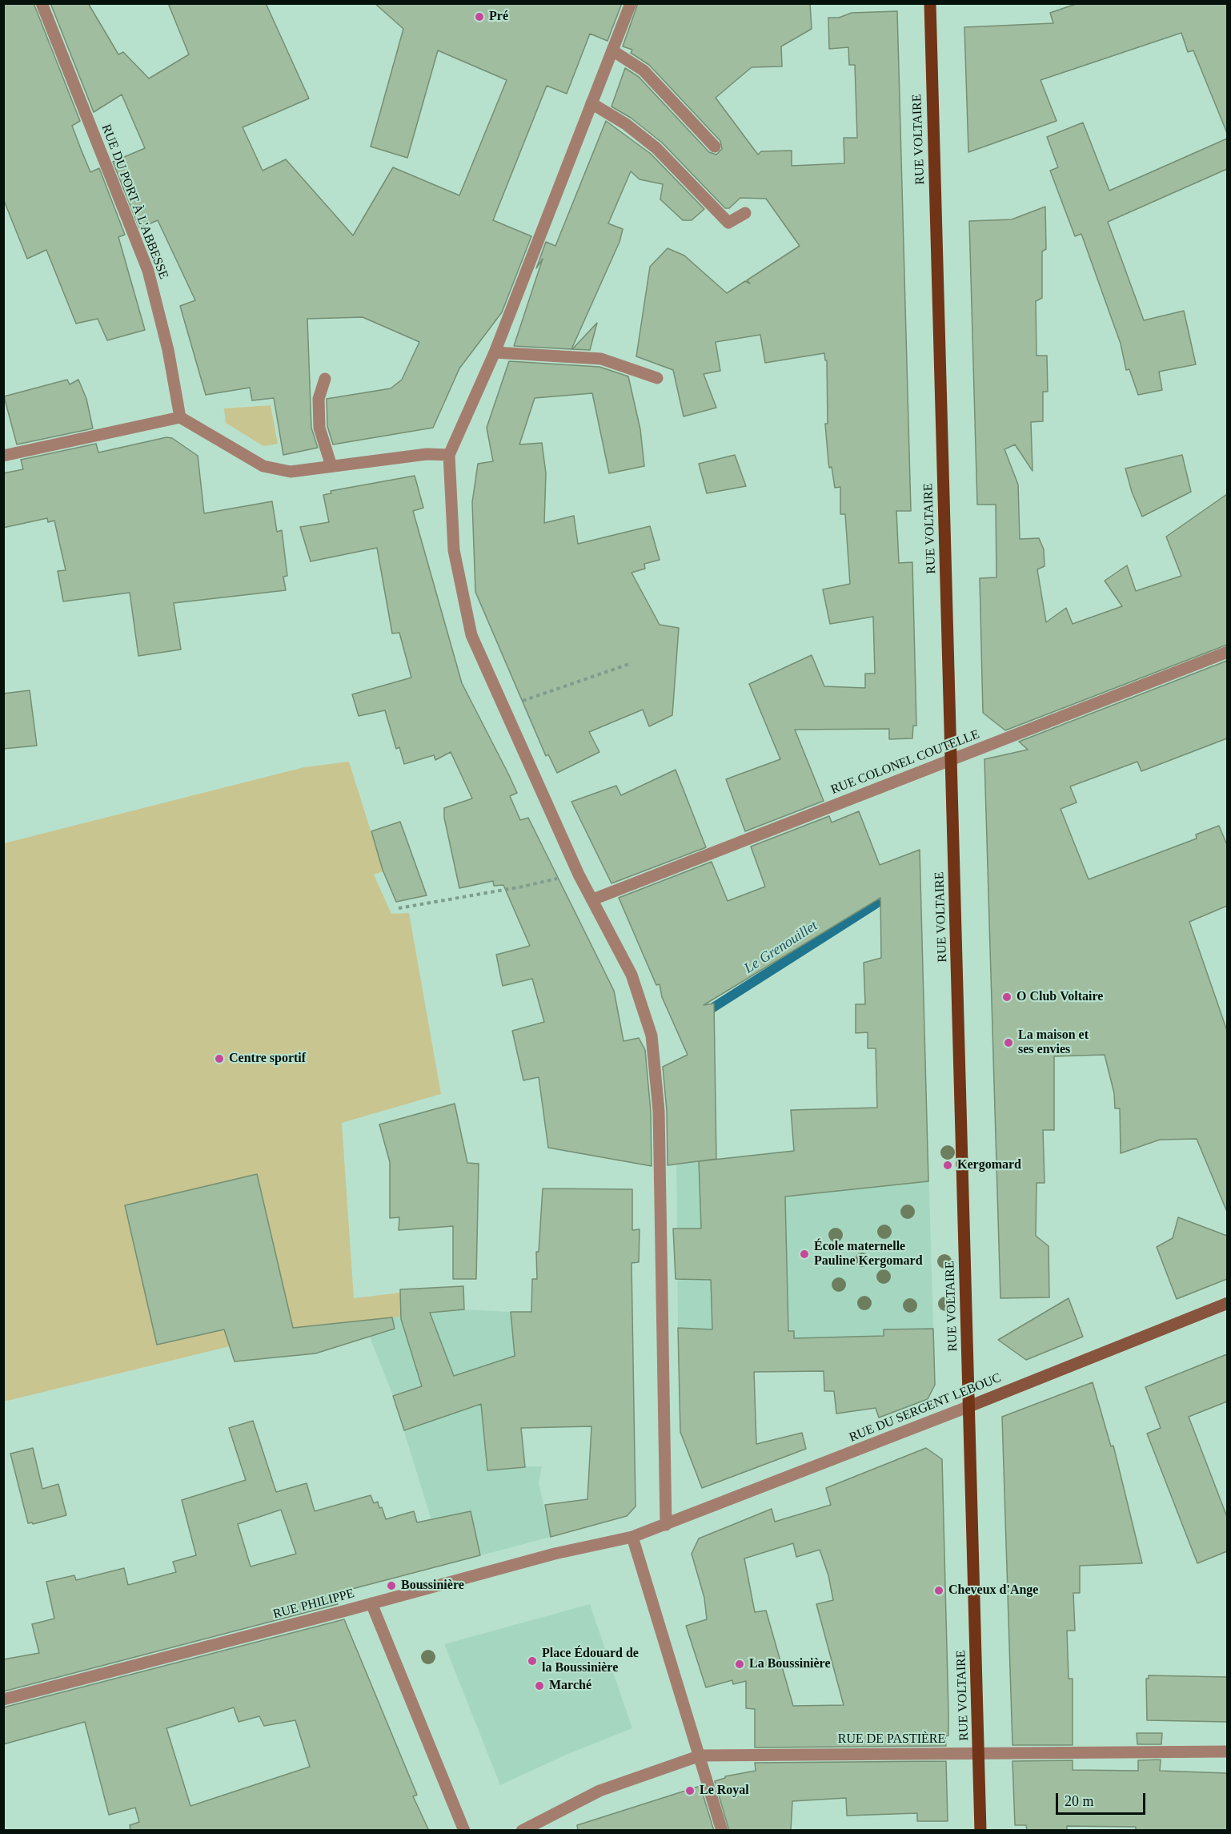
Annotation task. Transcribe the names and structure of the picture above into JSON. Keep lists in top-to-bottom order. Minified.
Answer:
{"streets":{"main road":["RUE VOLTAIRE","RUE DU SERGENT LEBOUC"],"street":["RUE DU PORT À L'ABBESSE","RUE COLONEL COUTELLE","RUE PHILIPPE","RUE DE PASTIÈRE"]},"crossings":[["RUE VOLTAIRE","RUE COLONEL COUTELLE"],["RUE VOLTAIRE","RUE DU SERGENT LEBOUC"],["RUE VOLTAIRE","RUE DE PASTIÈRE"],["RUE DU SERGENT LEBOUC","RUE PHILIPPE"]],"water":["Le Grenouillet"],"places":["Pré","O Club Voltaire","La maison et ses envies","Centre sportif","Kergomard","École maternelle Pauline Kergomard","Boussinière","Cheveux d'Ange","Place Édouard de la Boussinière","La Boussinière","Marché","Le Royal"],"scale_bar":"20 m"}
